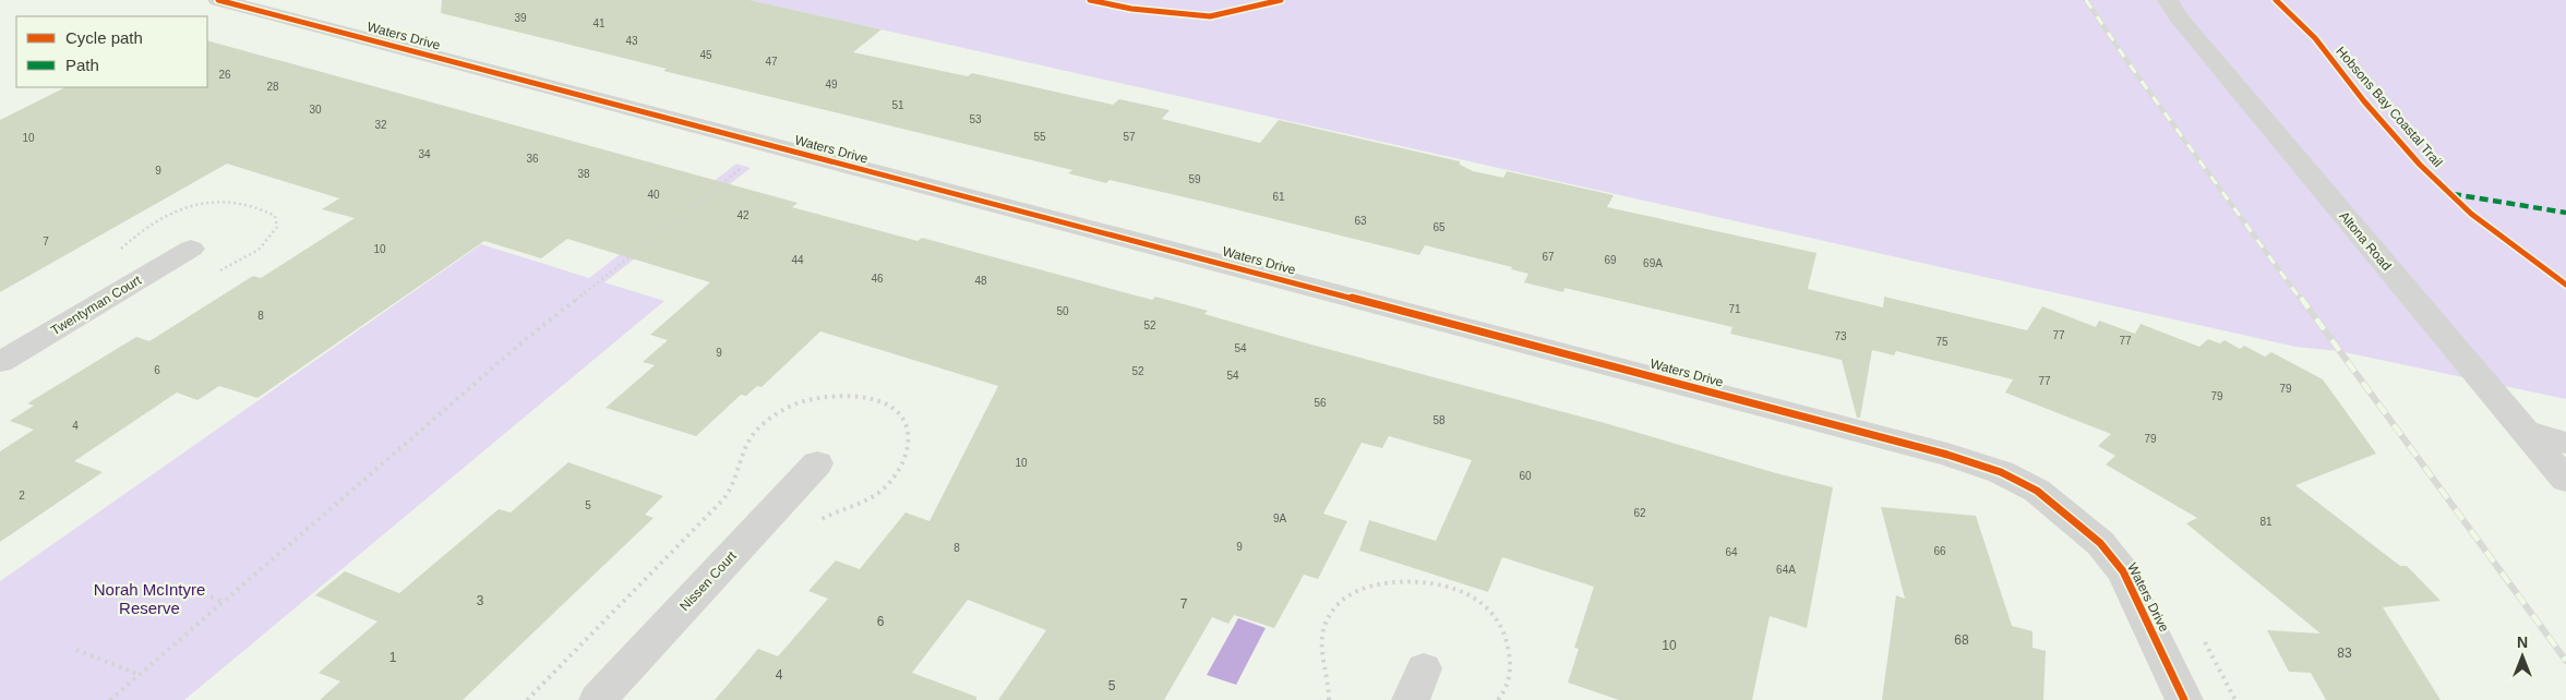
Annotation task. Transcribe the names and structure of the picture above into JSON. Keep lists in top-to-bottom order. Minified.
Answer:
{"streets":{"street":["Waters Drive","Altona Road","Twentyman Court","Nissen Court"],"cycle path":["Hobsons Bay Coastal Trail"]},"parks":["Norah McIntyre Reserve"],"house_numbers":["39","41","43","45","47","26","49","28","51","30","53","32","55","57","10","34","36","9","38","59","40","61","42","63","65","7","10","67","44","69","69A","46","48","71","50","8","52","77","73","77","75","54","9","6","52","54","77","79","79","56","58","4","79","10","60","2","5","62","9A","81","9","8","66","64","64A","3","7","6","68","10","83","1","4","5"],"legend":["Cycle path","Path"],"north":"top"}
